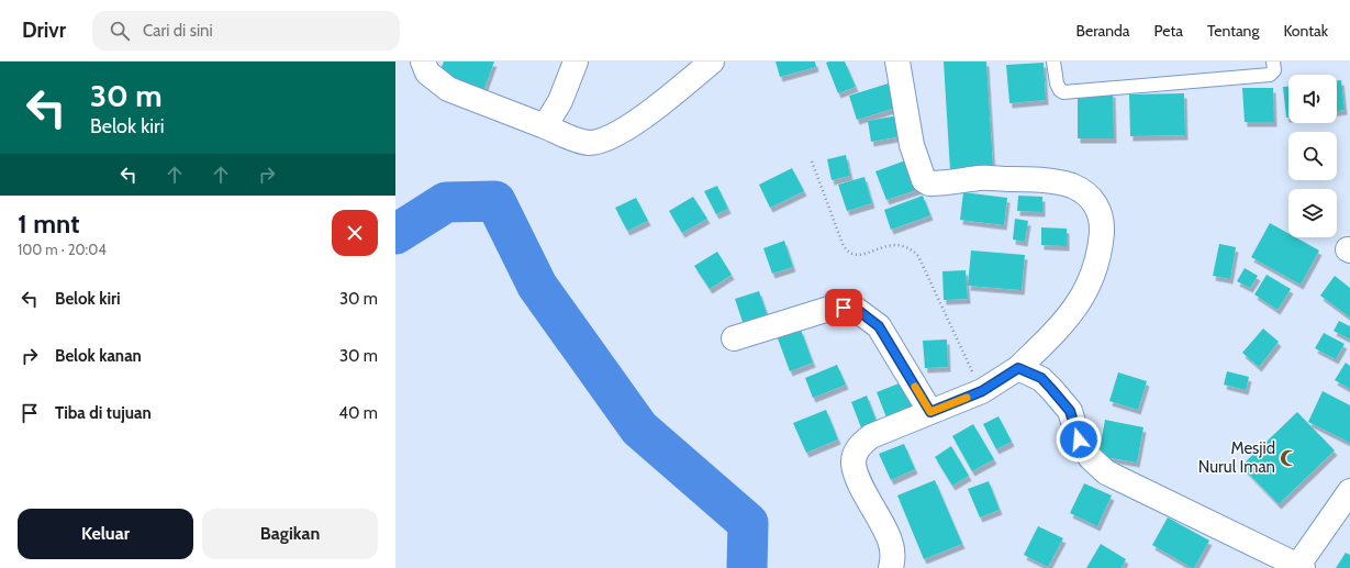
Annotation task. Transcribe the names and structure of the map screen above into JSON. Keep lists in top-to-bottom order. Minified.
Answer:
{"places":{"mosque":["Mesjid Nurul Iman"]},"page":{"header":"Drivr","search":"Cari di sini","nav":["Beranda","Peta","Tentang","Kontak"],"turn":["30 m","Belok kiri"],"heading":["1 mnt","100 m · 20:04"],"list":[{"name":"Belok kiri","value":"30 m"},{"name":"Belok kanan","value":"30 m"},{"name":"Tiba di tujuan","value":"40 m"}],"buttons":["Keluar","Bagikan"]}}
